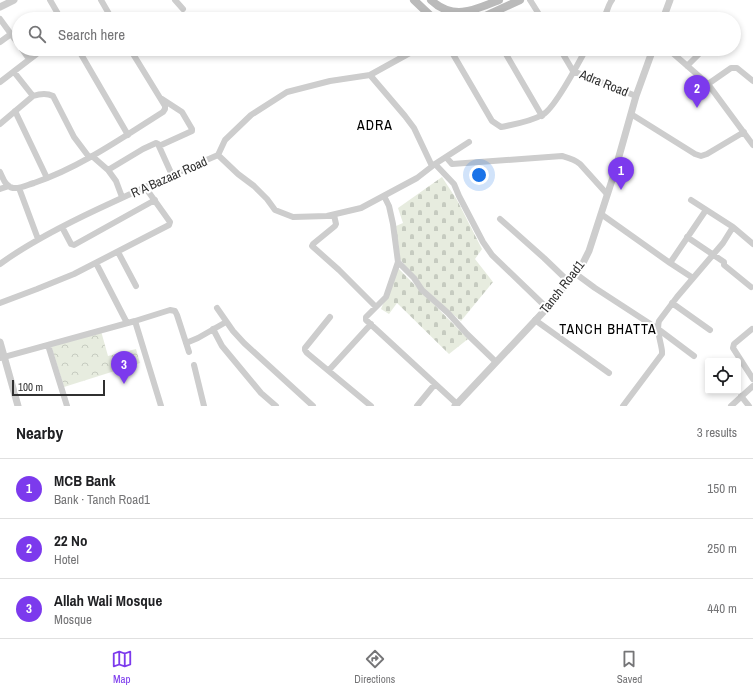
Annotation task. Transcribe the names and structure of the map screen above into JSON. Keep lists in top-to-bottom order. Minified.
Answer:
{"streets":{"street":["Adra Road","R A Bazaar Road","Tanch Road1"]},"crossings":[["Adra Road","Tanch Road1"]],"districts":["ADRA","TANCH BHATTA"],"scale_bar":"100 m","page":{"search":"Search here","pins":["2","1","3"],"scale":"100 m","heading":["Nearby","3 results"],"list":[{"mark":"1","name":"MCB Bank","note":"Bank · Tanch Road1","value":"150 m"},{"mark":"2","name":"22 No","note":"Hotel","value":"250 m"},{"mark":"3","name":"Allah Wali Mosque","note":"Mosque","value":"440 m"}],"nav":["Map","Directions","Saved"]}}
